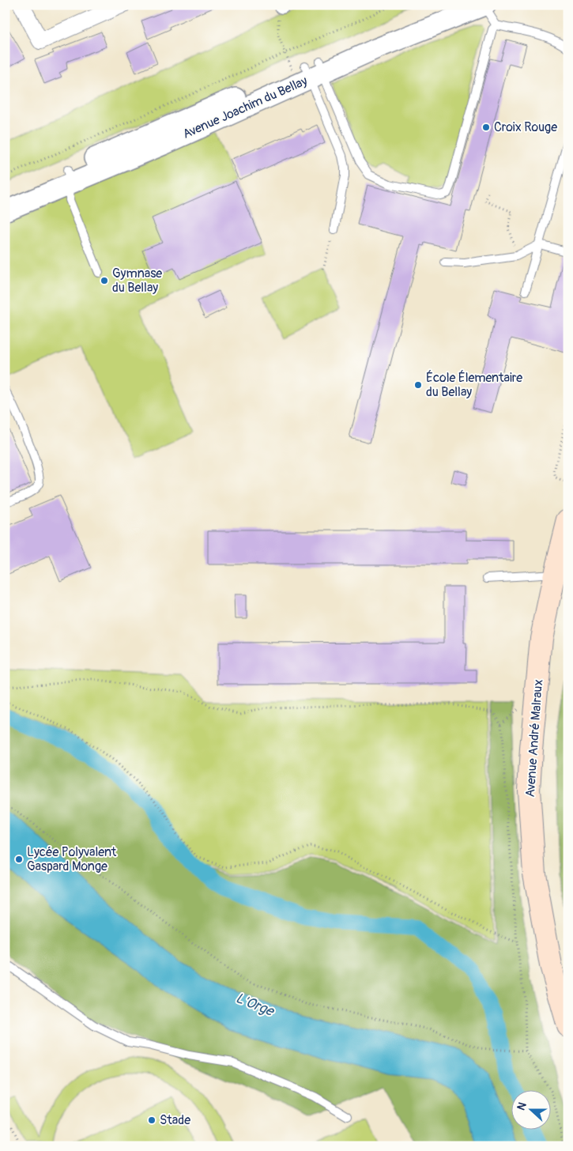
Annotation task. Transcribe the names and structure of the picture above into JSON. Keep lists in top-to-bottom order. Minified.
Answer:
{"streets":{"main road":["Avenue André Malraux"],"street":["Avenue Joachim du Bellay"]},"water":["L'Orge"],"places":["Croix Rouge","Gymnase du Bellay","École Élementaire du Bellay","Lycée Polyvalent Gaspard Monge","Stade"],"north":"left"}
